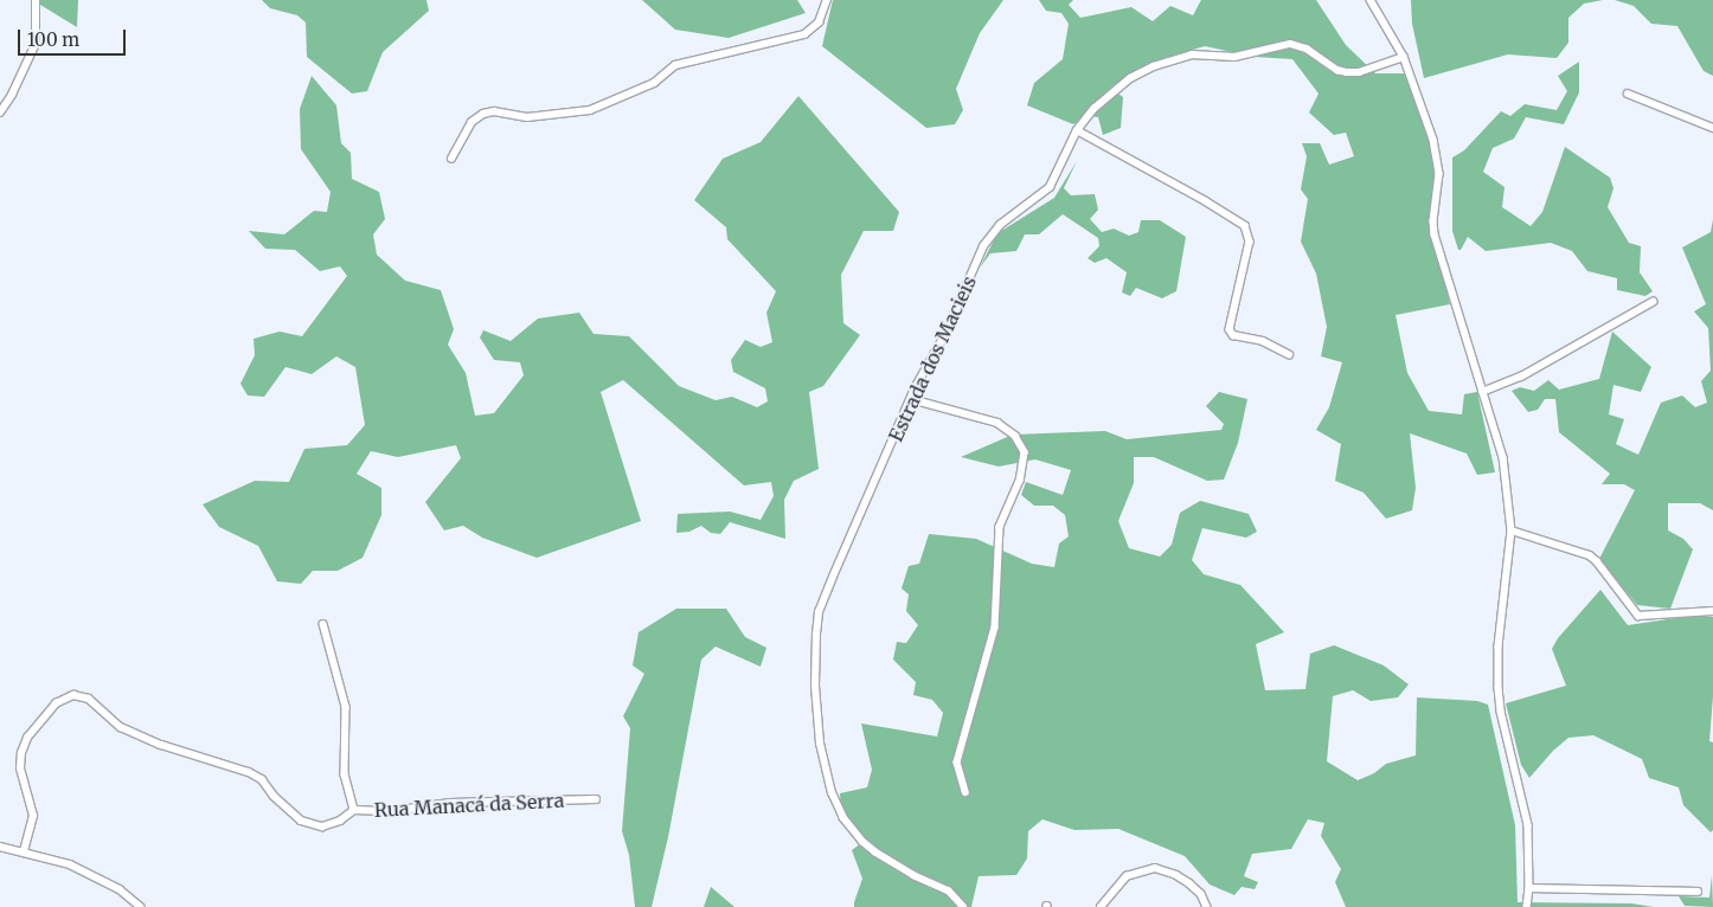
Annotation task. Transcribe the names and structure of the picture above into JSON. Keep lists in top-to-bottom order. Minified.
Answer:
{"streets":{"street":["Estrada dos Macieis","Rua Manacá da Serra"]},"scale_bar":"100 m"}
